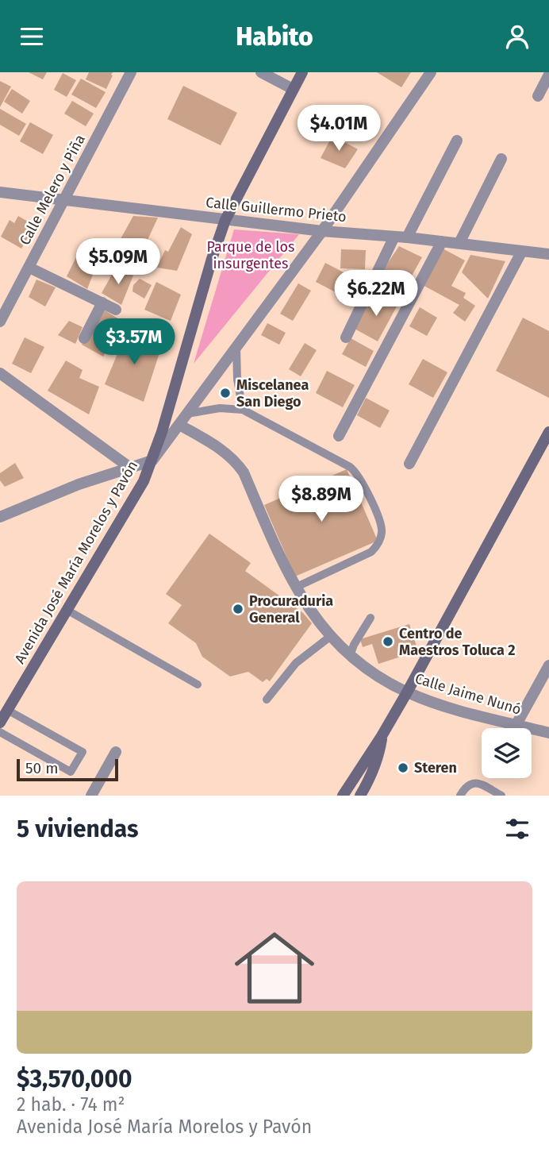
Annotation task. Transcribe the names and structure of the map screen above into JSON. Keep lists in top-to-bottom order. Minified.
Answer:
{"streets":{"main road":["Avenida José María Morelos y Pavón"],"street":["Calle Melero y Piña","Calle Guillermo Prieto","Calle Jaime Nunó"]},"crossings":[["Calle Melero y Piña","Calle Guillermo Prieto"],["Calle Guillermo Prieto","Avenida José María Morelos y Pavón"]],"parks":["Parque de los insurgentes"],"places":["Miscelanea San Diego","Procuraduria General","Centro de Maestros Toluca 2","Steren"],"scale_bar":"50 m","page":{"header":"Habito","price":["$4.01M","$5.09M","$6.22M","$3.57M","$8.89M"],"scale":"50 m","heading":"5 viviendas","list":[{"name":"$3,570,000","note":"2 hab. · 74 m² · Avenida José María Morelos y Pavón"}]}}
